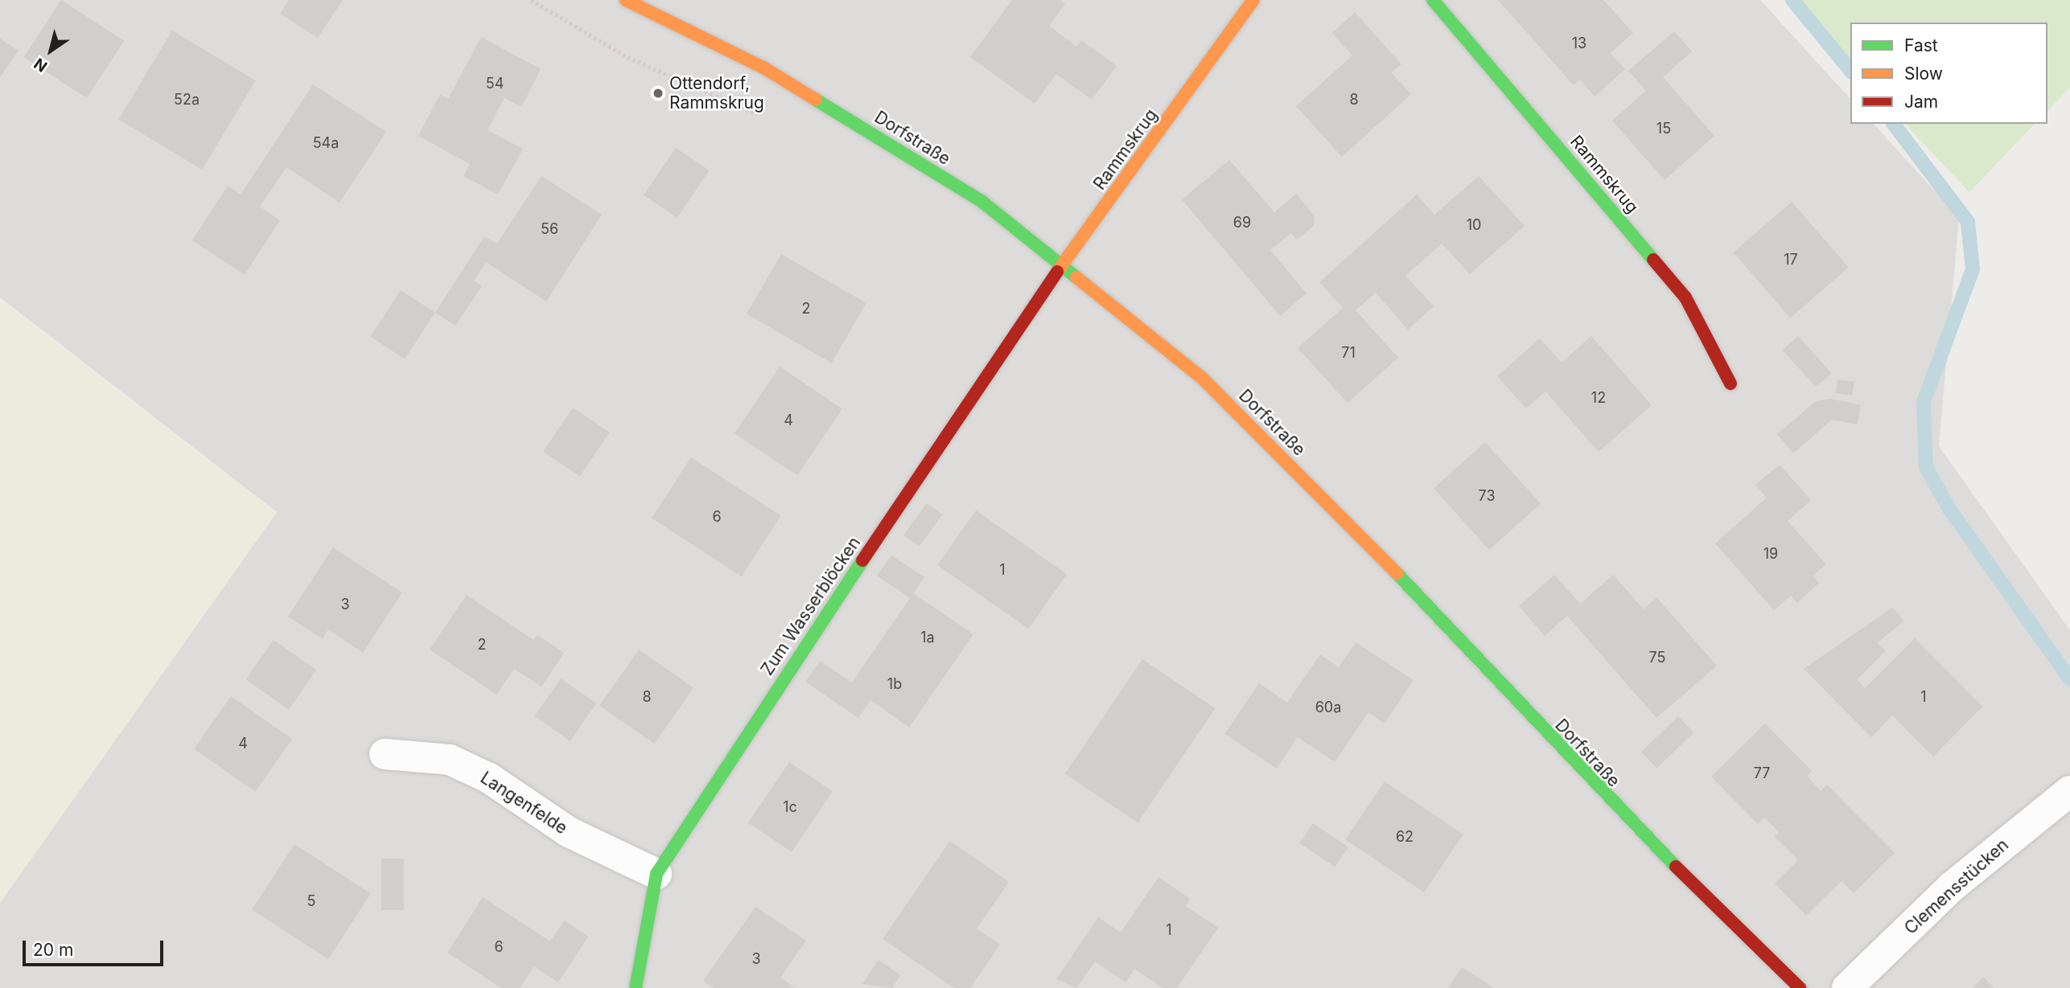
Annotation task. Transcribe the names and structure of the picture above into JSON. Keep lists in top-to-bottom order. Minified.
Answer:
{"streets":{"street":["Dorfstraße","Rammskrug","Zum Wasserblöcken","Langenfelde","Clemensstücken"]},"crossings":[["Dorfstraße","Rammskrug"],["Dorfstraße","Zum Wasserblöcken"],["Rammskrug","Zum Wasserblöcken"],["Zum Wasserblöcken","Langenfelde"]],"places":["Ottendorf, Rammskrug"],"house_numbers":["13","54","52a","8","15","54a","69","10","56","17","2","71","12","4","73","6","19","1","3","1a","2","75","1b","8","1","60a","4","77","1c","62","5","1","6","3"],"legend":["Fast","Slow","Jam"],"scale_bar":"20 m","north":"bottom left"}
